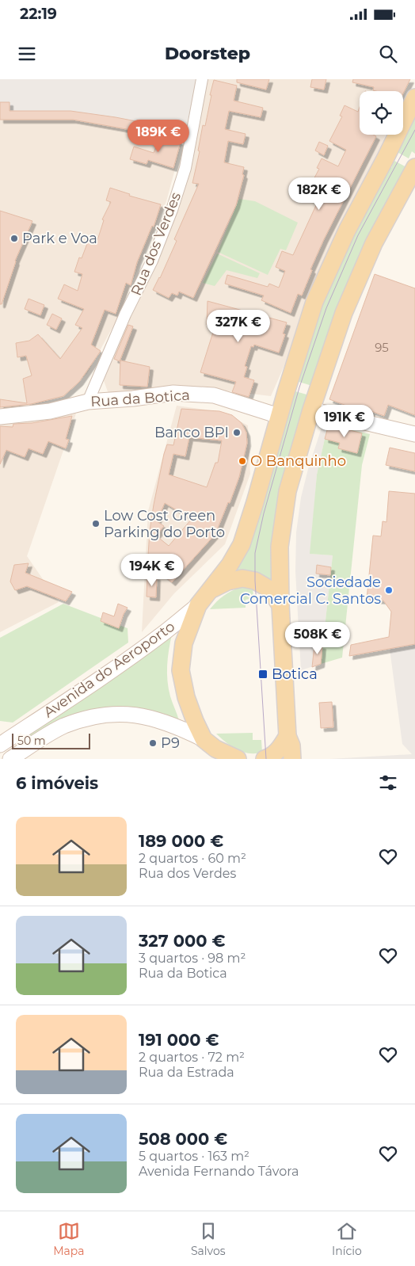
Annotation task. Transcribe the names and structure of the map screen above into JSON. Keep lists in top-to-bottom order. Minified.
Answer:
{"streets":{"main road":["Rua da Botica","Avenida do Aeroporto"],"street":["Rua dos Verdes"]},"crossings":[["Rua dos Verdes","Rua da Botica"]],"places":{"other":["Park e Voa","Banco BPI","O Banquinho","Low Cost Green Parking do Porto","Sociedade Comercial C. Santos","P9"],"transit":["Botica"]},"house_numbers":["95"],"scale_bar":"50 m","page":{"status":"22:19","header":"Doorstep","price":["189K €","182K €","327K €","191K €","194K €","508K €"],"scale":"50 m","heading":"6 imóveis","list":[{"name":"189 000 €","note":"2 quartos · 60 m² · Rua dos Verdes"},{"name":"327 000 €","note":"3 quartos · 98 m² · Rua da Botica"},{"name":"191 000 €","note":"2 quartos · 72 m² · Rua da Estrada"},{"name":"508 000 €","note":"5 quartos · 163 m² · Avenida Fernando Távora"}],"tabs":["Mapa","Salvos","Início"]}}
